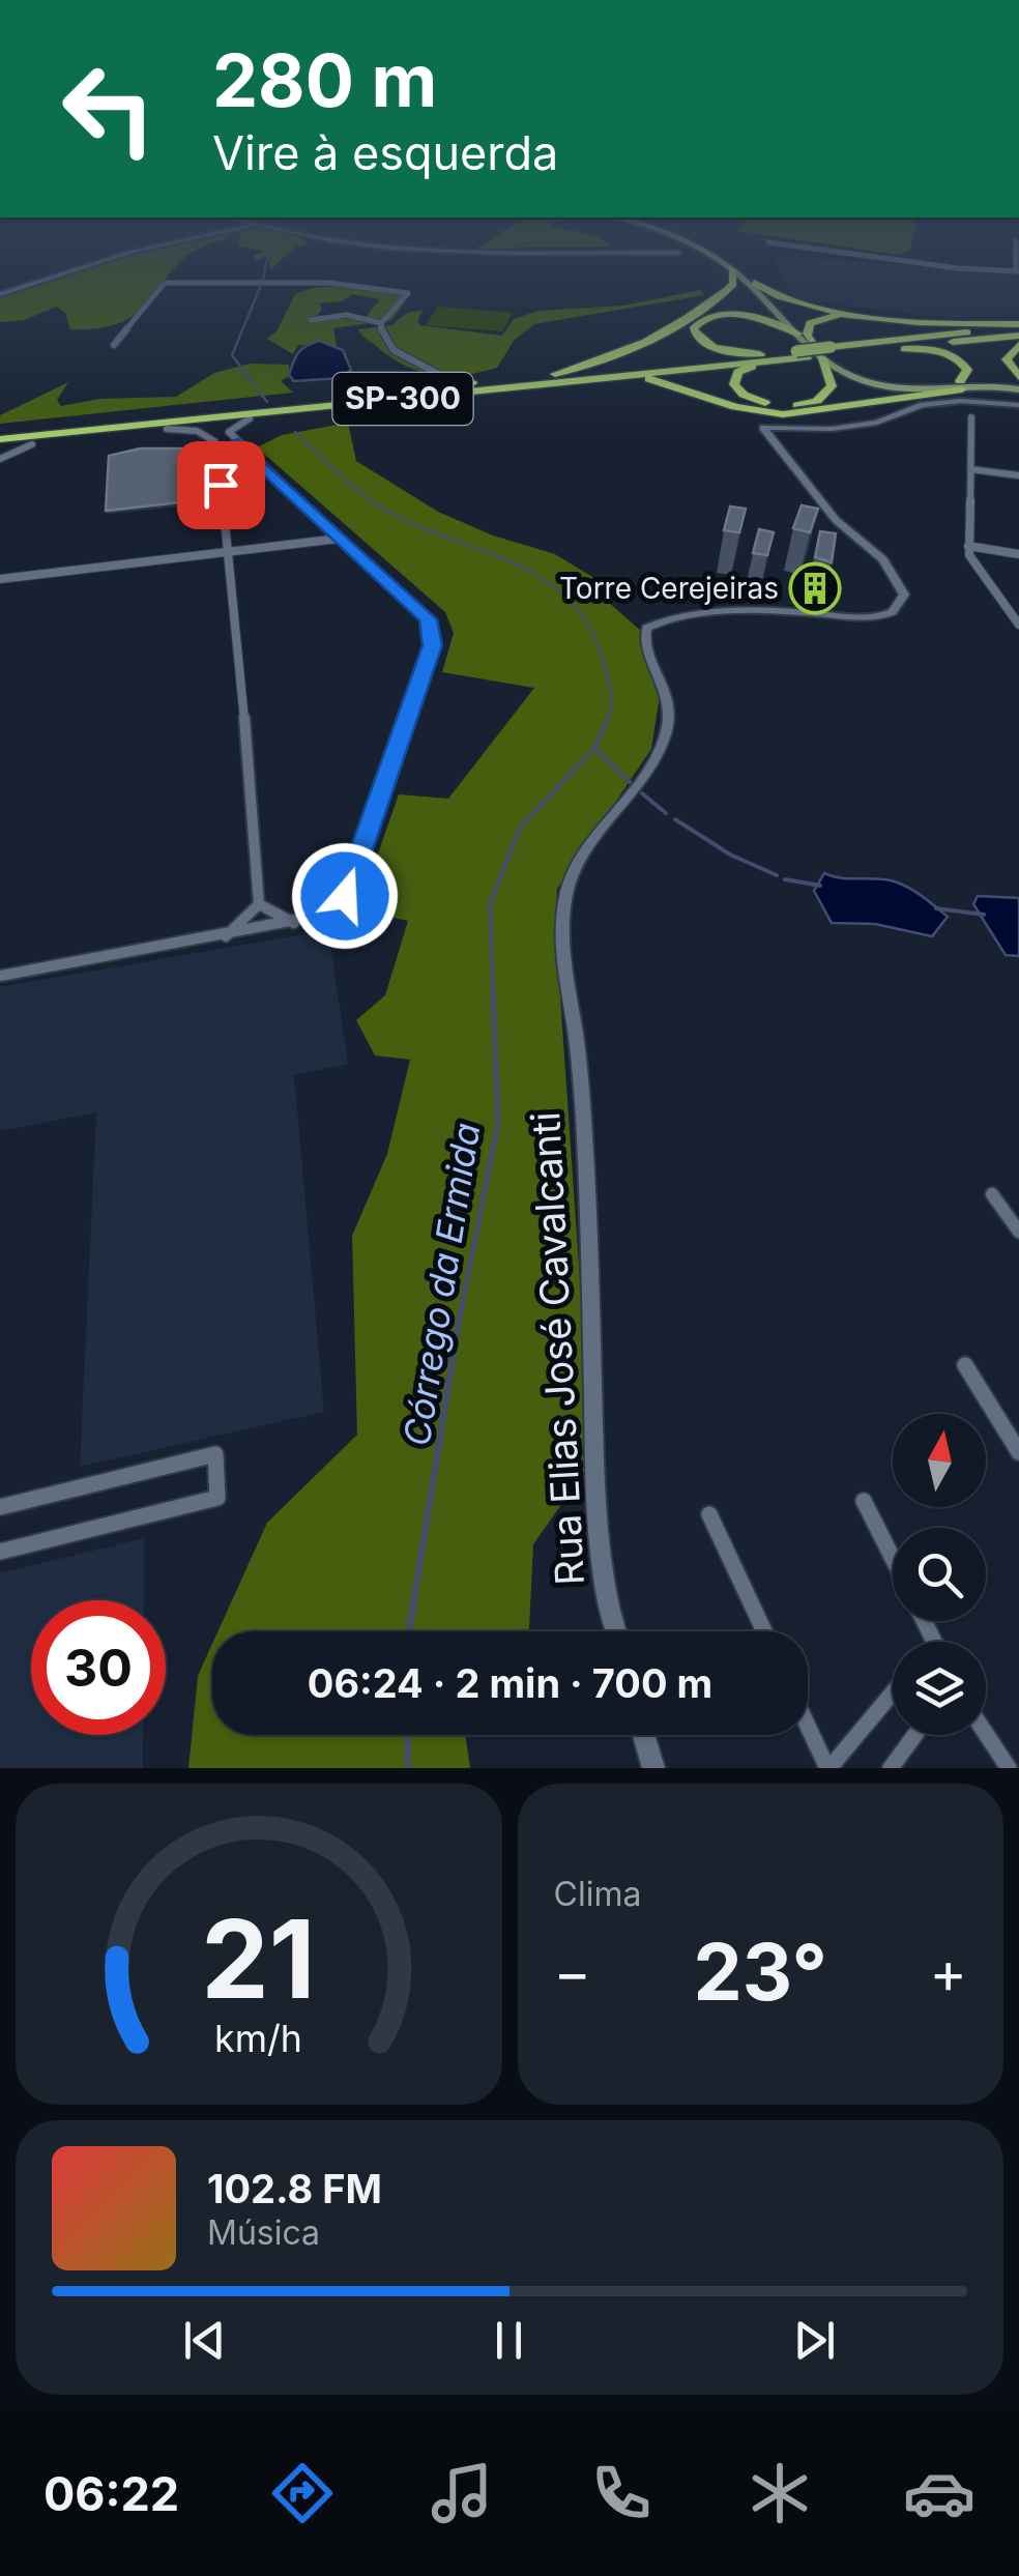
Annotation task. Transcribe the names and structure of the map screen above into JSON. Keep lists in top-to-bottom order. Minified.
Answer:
{"streets":{"highway":["SP-300"],"street":["Rua Elias José Cavalcanti"]},"water":["Córrego da Ermida"],"places":{"building":["Torre Cerejeiras"]},"north":"top","page":{"turn":["280 m","Vire à esquerda"],"limit":"30","trip":"06:24 · 2 min · 700 m","tile":"Clima","heat":["−","23°","+"],"song":["102.8 FM","Música"],"tabs":"06:22","gauge":["21","km/h"]}}
